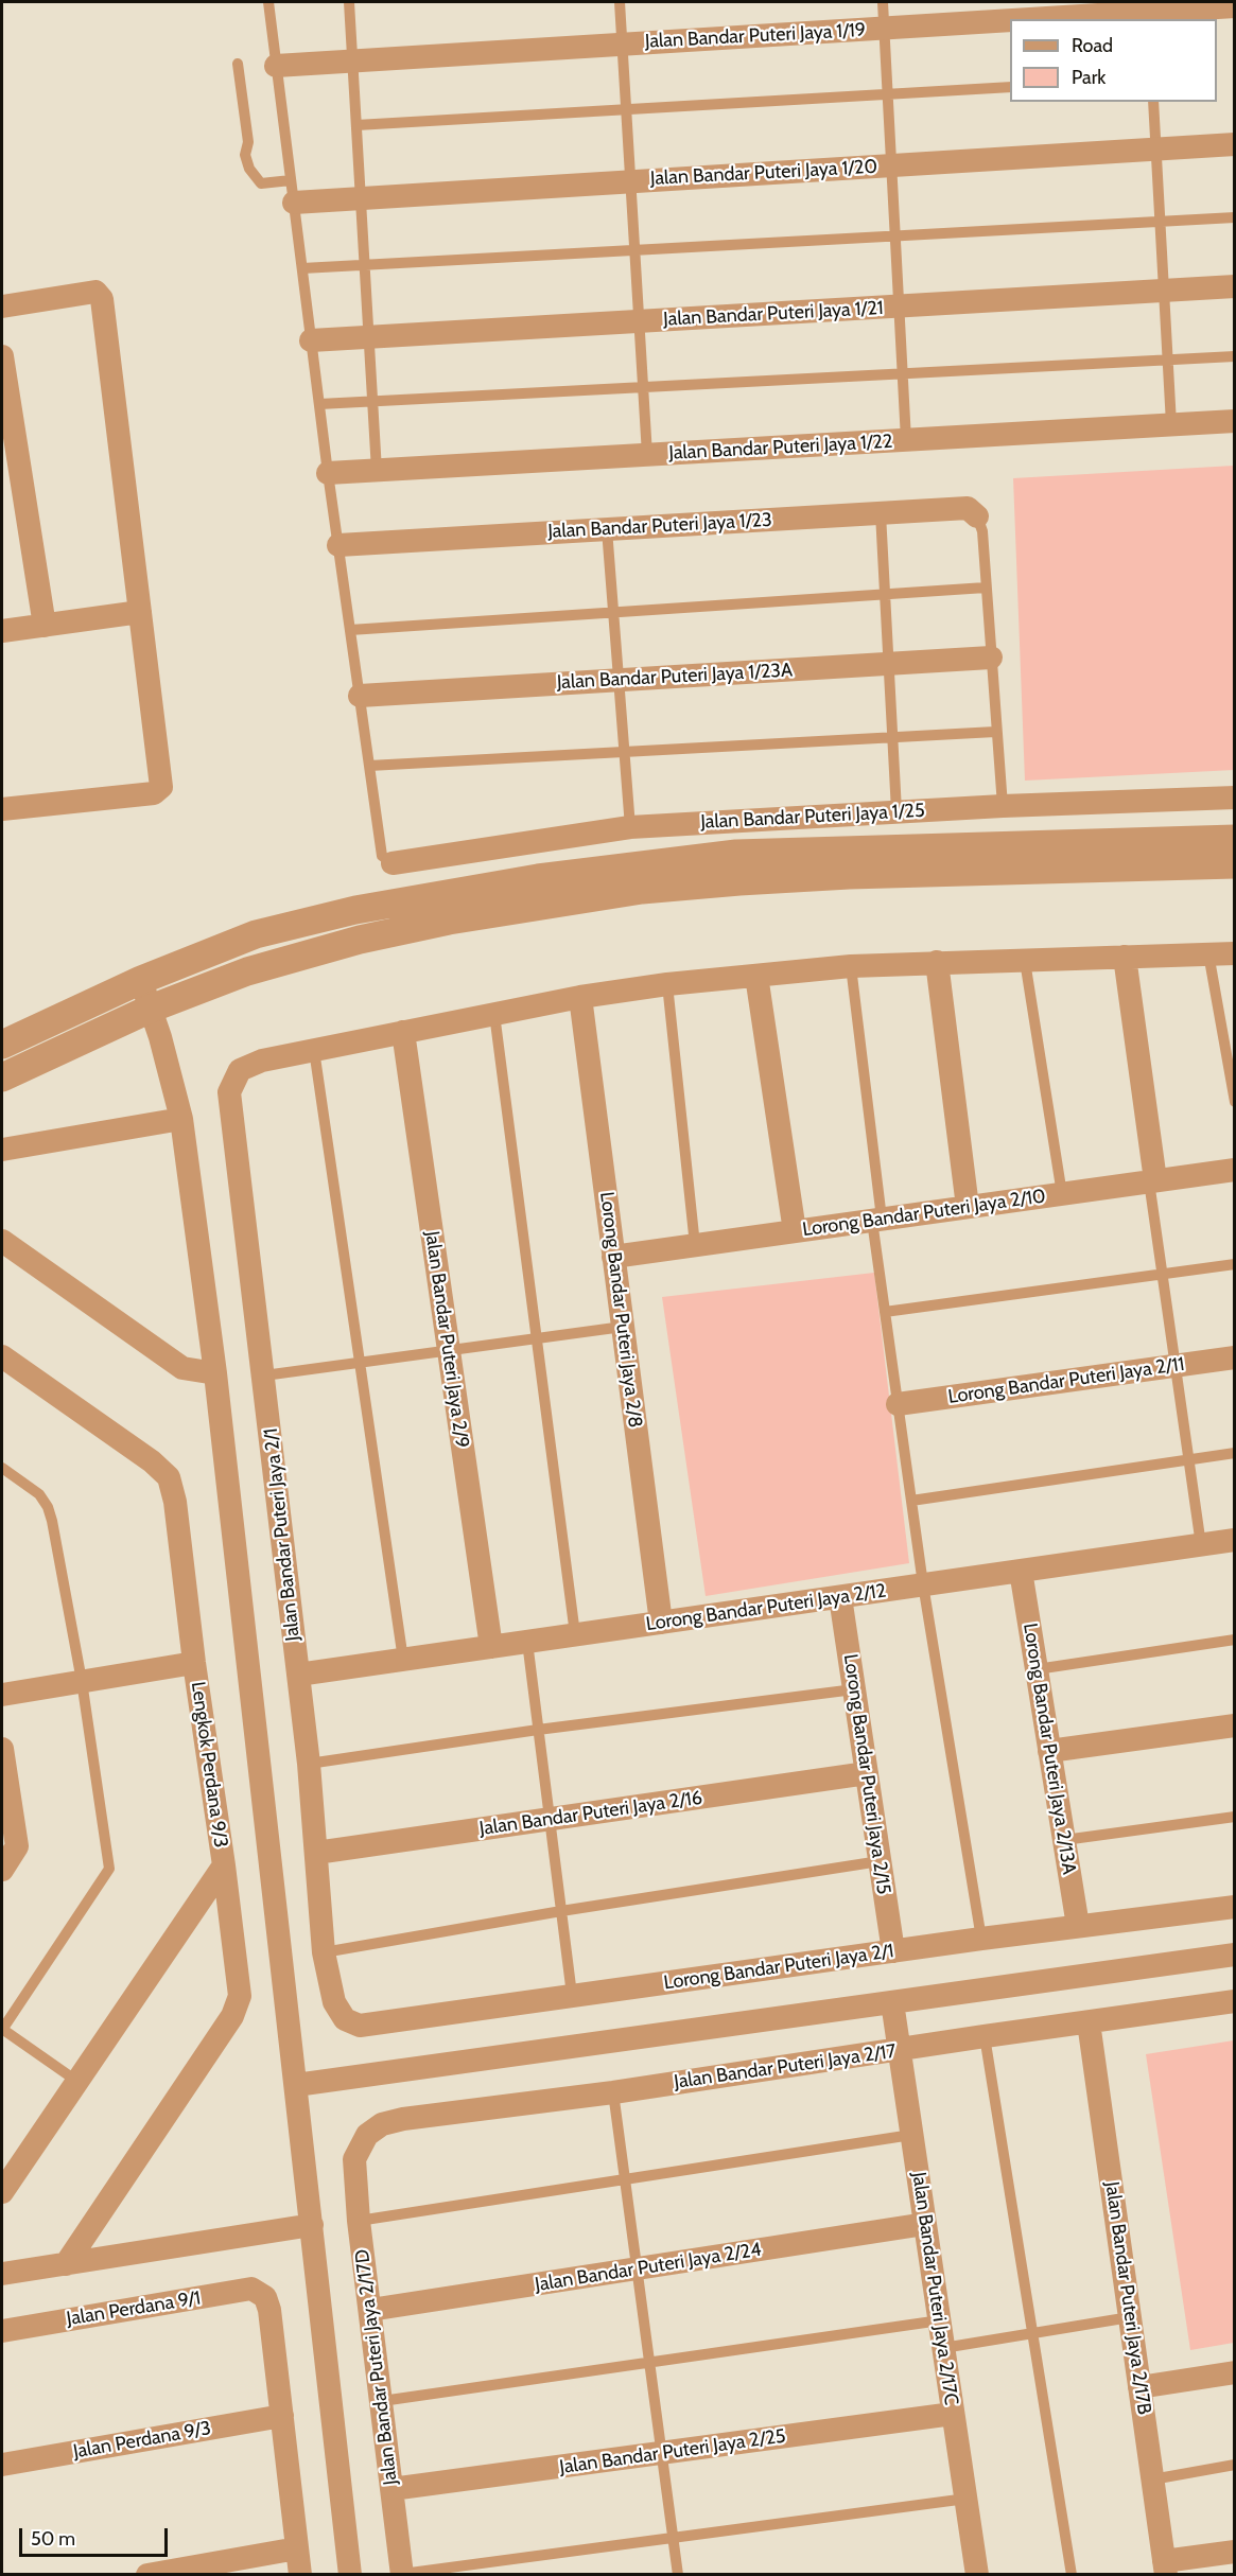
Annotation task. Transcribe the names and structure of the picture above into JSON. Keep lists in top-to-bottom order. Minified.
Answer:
{"streets":{"street":["Jalan Bandar Puteri Jaya 1/19","Jalan Bandar Puteri Jaya 1/20","Jalan Bandar Puteri Jaya 1/21","Jalan Bandar Puteri Jaya 1/22","Jalan Bandar Puteri Jaya 1/23","Jalan Bandar Puteri Jaya 1/23A","Jalan Bandar Puteri Jaya 1/25","Lorong Bandar Puteri Jaya 2/10","Lorong Bandar Puteri Jaya 2/8","Jalan Bandar Puteri Jaya 2/9","Lorong Bandar Puteri Jaya 2/11","Jalan Bandar Puteri Jaya 2/1","Lorong Bandar Puteri Jaya 2/12","Lorong Bandar Puteri Jaya 2/13A","Lengkok Perdana 9/3","Lorong Bandar Puteri Jaya 2/15","Jalan Bandar Puteri Jaya 2/16","Lorong Bandar Puteri Jaya 2/1","Jalan Bandar Puteri Jaya 2/17","Jalan Bandar Puteri Jaya 2/24","Jalan Bandar Puteri Jaya 2/17C","Jalan Bandar Puteri Jaya 2/17B","Jalan Perdana 9/1","Jalan Bandar Puteri Jaya 2/17D","Jalan Perdana 9/3","Jalan Bandar Puteri Jaya 2/25"]},"crossings":[["Lorong Bandar Puteri Jaya 2/10","Lorong Bandar Puteri Jaya 2/8"],["Lorong Bandar Puteri Jaya 2/8","Lorong Bandar Puteri Jaya 2/12"],["Jalan Bandar Puteri Jaya 2/9","Lorong Bandar Puteri Jaya 2/12"],["Jalan Bandar Puteri Jaya 2/1","Lorong Bandar Puteri Jaya 2/12"],["Jalan Bandar Puteri Jaya 2/1","Jalan Bandar Puteri Jaya 2/16"],["Jalan Bandar Puteri Jaya 2/1","Lorong Bandar Puteri Jaya 2/1"],["Lorong Bandar Puteri Jaya 2/12","Lorong Bandar Puteri Jaya 2/13A"],["Lorong Bandar Puteri Jaya 2/12","Lorong Bandar Puteri Jaya 2/15"],["Lorong Bandar Puteri Jaya 2/13A","Lorong Bandar Puteri Jaya 2/1"],["Lorong Bandar Puteri Jaya 2/15","Jalan Bandar Puteri Jaya 2/16"],["Lorong Bandar Puteri Jaya 2/15","Lorong Bandar Puteri Jaya 2/1"],["Jalan Bandar Puteri Jaya 2/17","Jalan Bandar Puteri Jaya 2/17C"],["Jalan Bandar Puteri Jaya 2/17","Jalan Bandar Puteri Jaya 2/17B"],["Jalan Bandar Puteri Jaya 2/17","Jalan Bandar Puteri Jaya 2/17D"],["Jalan Bandar Puteri Jaya 2/24","Jalan Bandar Puteri Jaya 2/17C"],["Jalan Bandar Puteri Jaya 2/24","Jalan Bandar Puteri Jaya 2/17D"],["Jalan Bandar Puteri Jaya 2/17C","Jalan Bandar Puteri Jaya 2/25"],["Jalan Perdana 9/1","Jalan Perdana 9/3"],["Jalan Bandar Puteri Jaya 2/17D","Jalan Bandar Puteri Jaya 2/25"]],"legend":["Road","Park"],"scale_bar":"50 m"}
